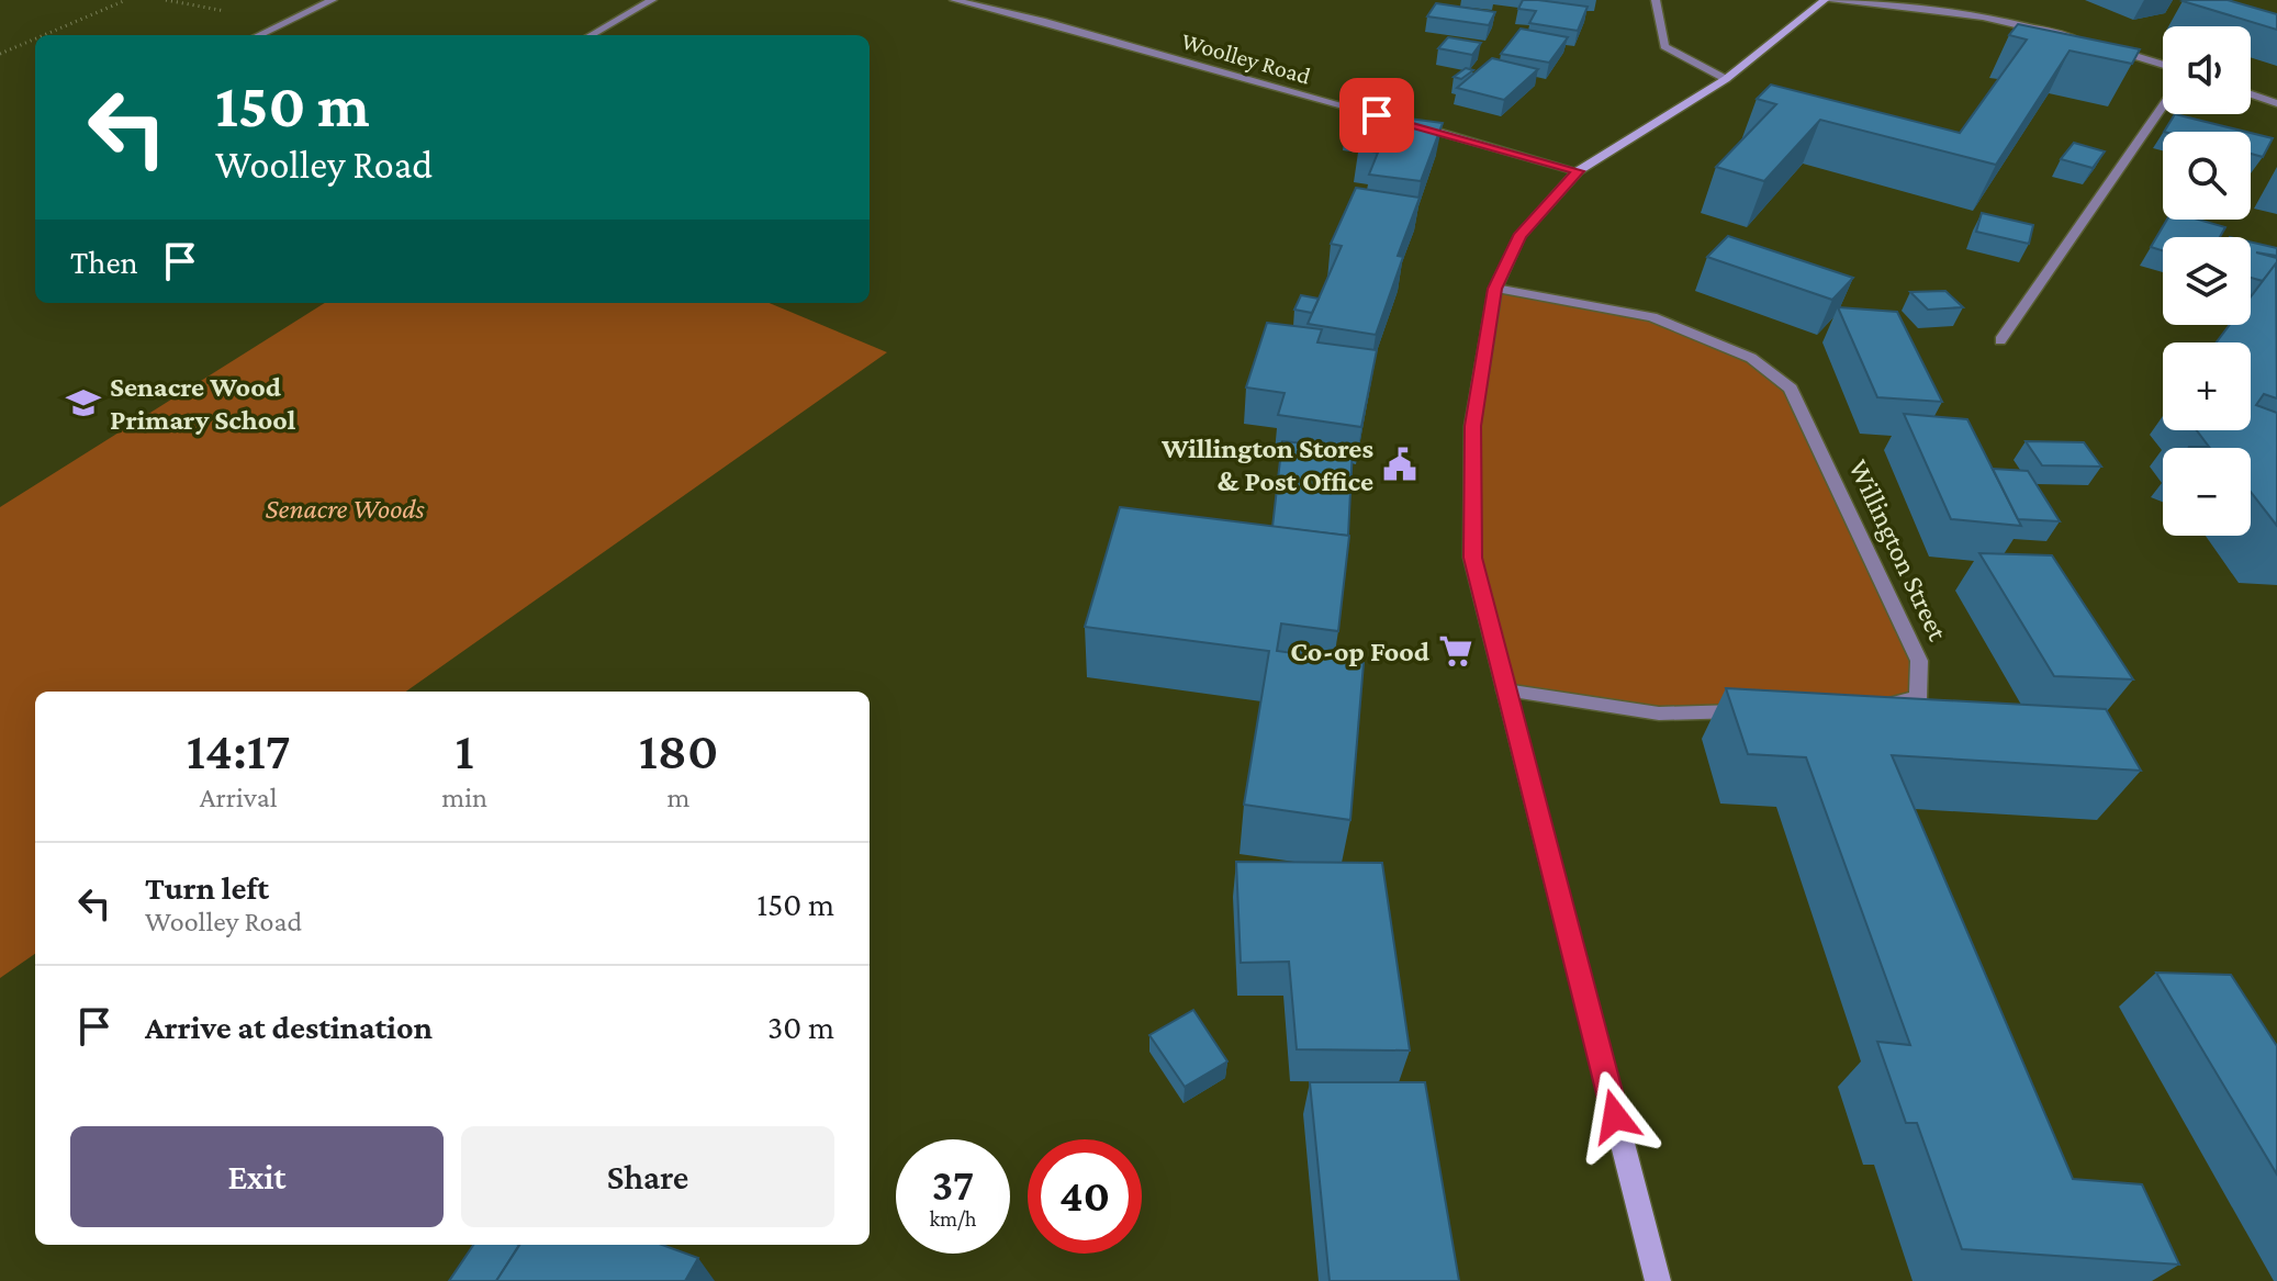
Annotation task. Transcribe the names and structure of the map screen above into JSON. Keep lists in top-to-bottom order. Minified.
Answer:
{"streets":{"street":["Woolley Road","Willington Street"]},"parks":["Senacre Woods"],"places":{"school or university":["Senacre Wood Primary School"],"public building":["Willington Stores & Post Office"],"supermarket":["Co-op Food"]},"page":{"map_buttons":["+","−"],"turn":["150 m","Woolley Road"],"then":"Then","eta":["14:17","Arrival","1","min","180","m"],"list":[{"name":"Turn left","note":"Woolley Road","value":"150 m"},{"name":"Arrive at destination","value":"30 m"}],"buttons":["Exit","Share"],"speed":"37 km/h","limit":"40"}}
